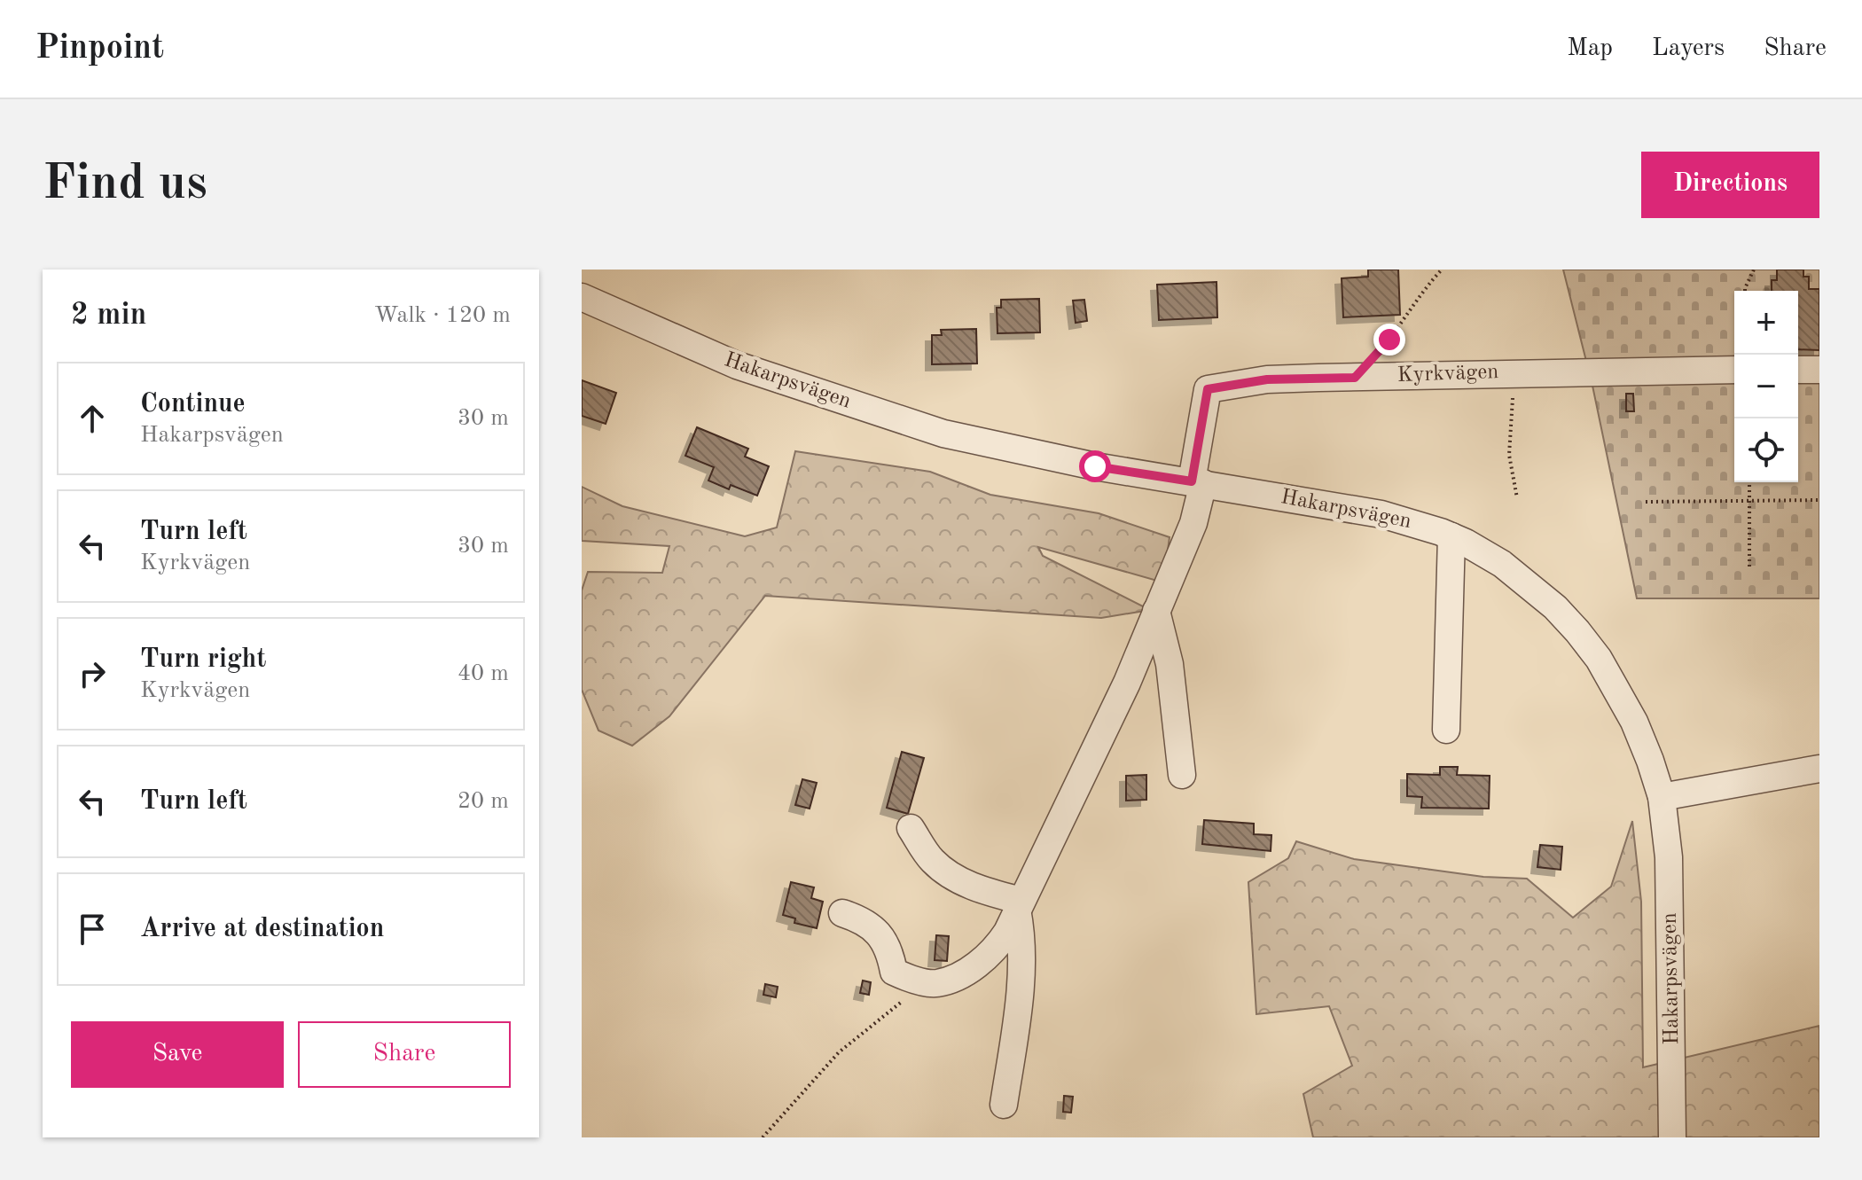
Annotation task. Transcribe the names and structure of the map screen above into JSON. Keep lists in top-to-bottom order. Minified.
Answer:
{"streets":{"street":["Kyrkvägen","Hakarpsvägen"]},"crossings":[["Kyrkvägen","Hakarpsvägen"]],"page":{"header":"Pinpoint","nav":["Map","Layers","Share"],"buttons":["Directions",["Save","Share"]],"title":"Find us","heading":["2 min","Walk · 120 m"],"map_buttons":["+","−"],"list":[["Continue","Hakarpsvägen","30 m"],["Turn left","Kyrkvägen","30 m"],["Turn right","Kyrkvägen","40 m"],["Turn left","20 m"],"Arrive at destination"]}}
